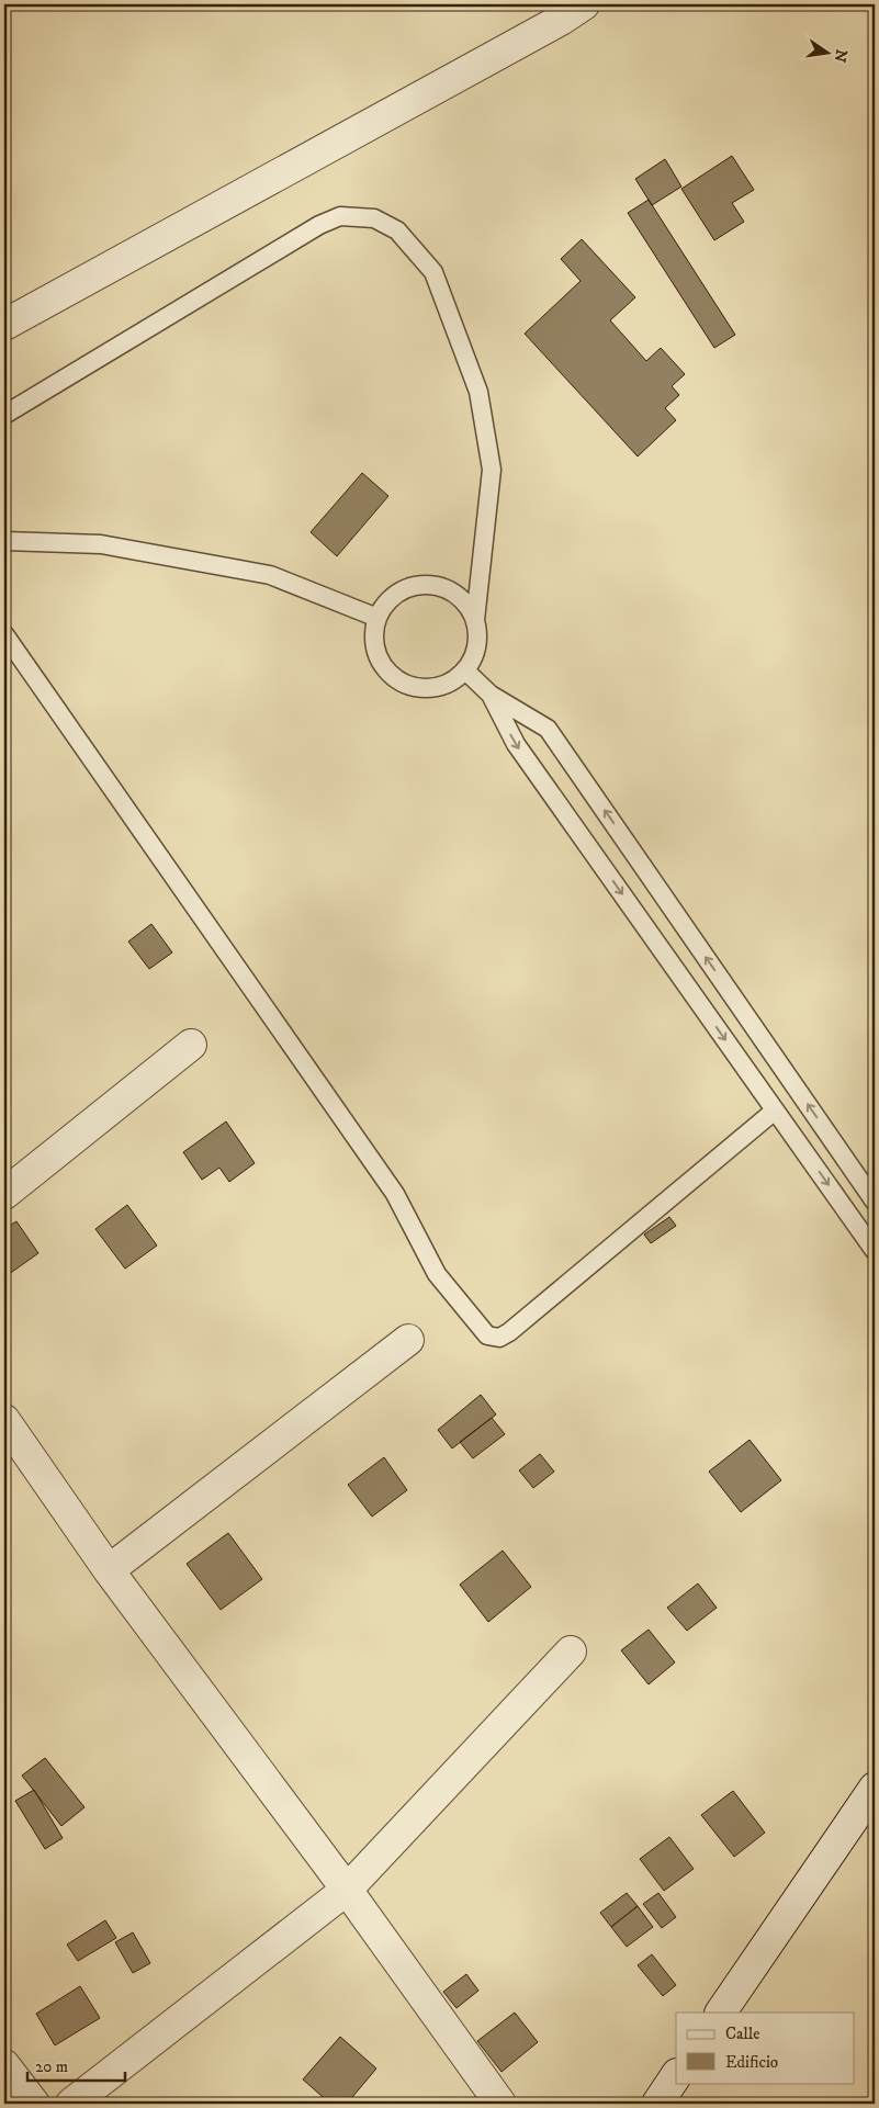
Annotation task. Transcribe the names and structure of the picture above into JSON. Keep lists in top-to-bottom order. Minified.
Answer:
{"legend":["Calle","Edificio"],"scale_bar":"20 m","north":"right"}
